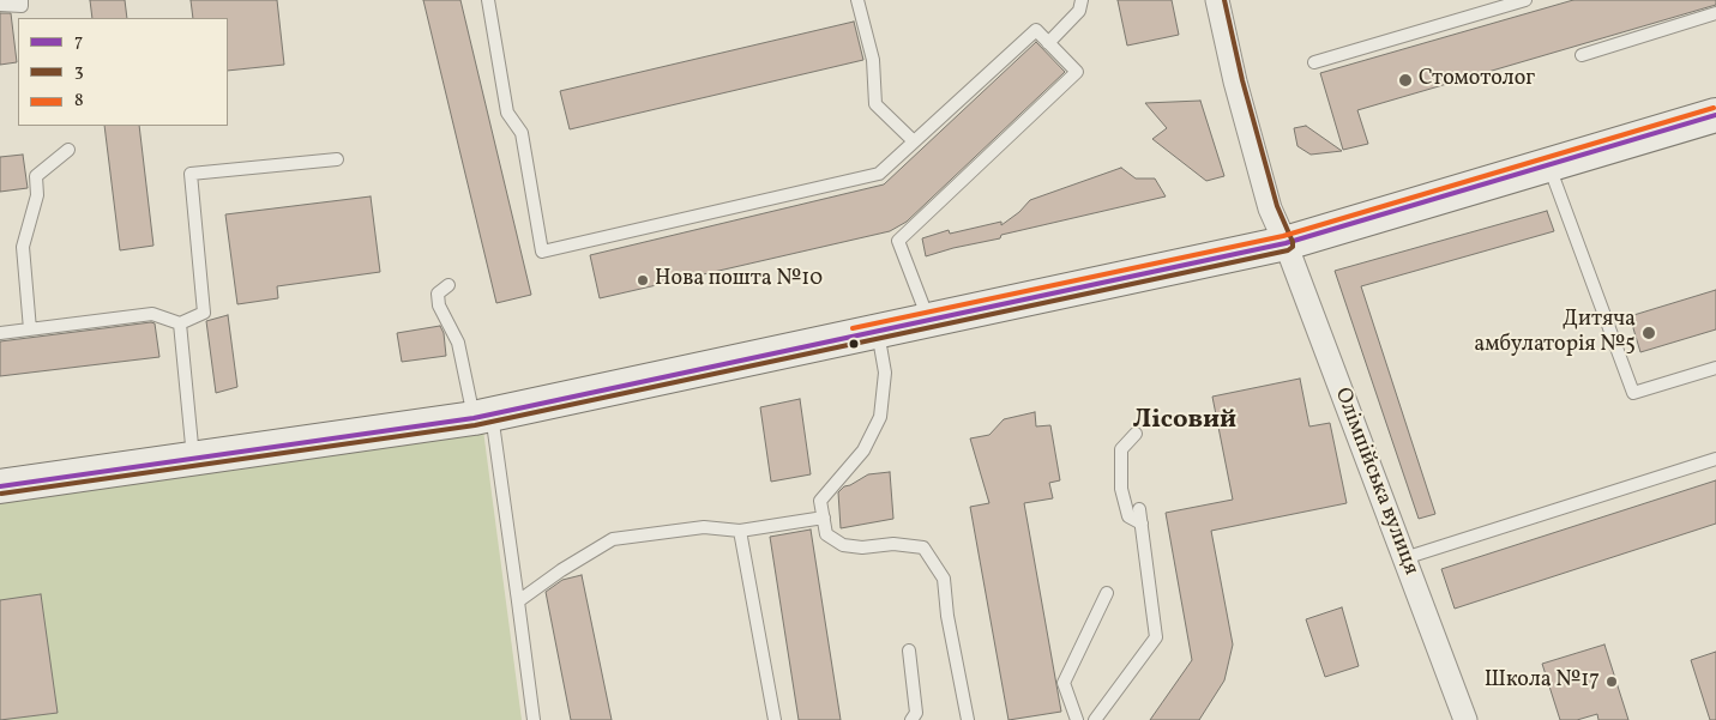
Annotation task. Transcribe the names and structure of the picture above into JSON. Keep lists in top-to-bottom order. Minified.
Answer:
{"streets":{"street":["Олімпійська вулиця"]},"districts":["Лісовий"],"places":["Стомотолог","Нова пошта №10","Дитяча амбулаторія №5","Школа №17"],"lines":["transit line 3","transit line 8","transit line 7"],"legend":["7","3","8"]}
